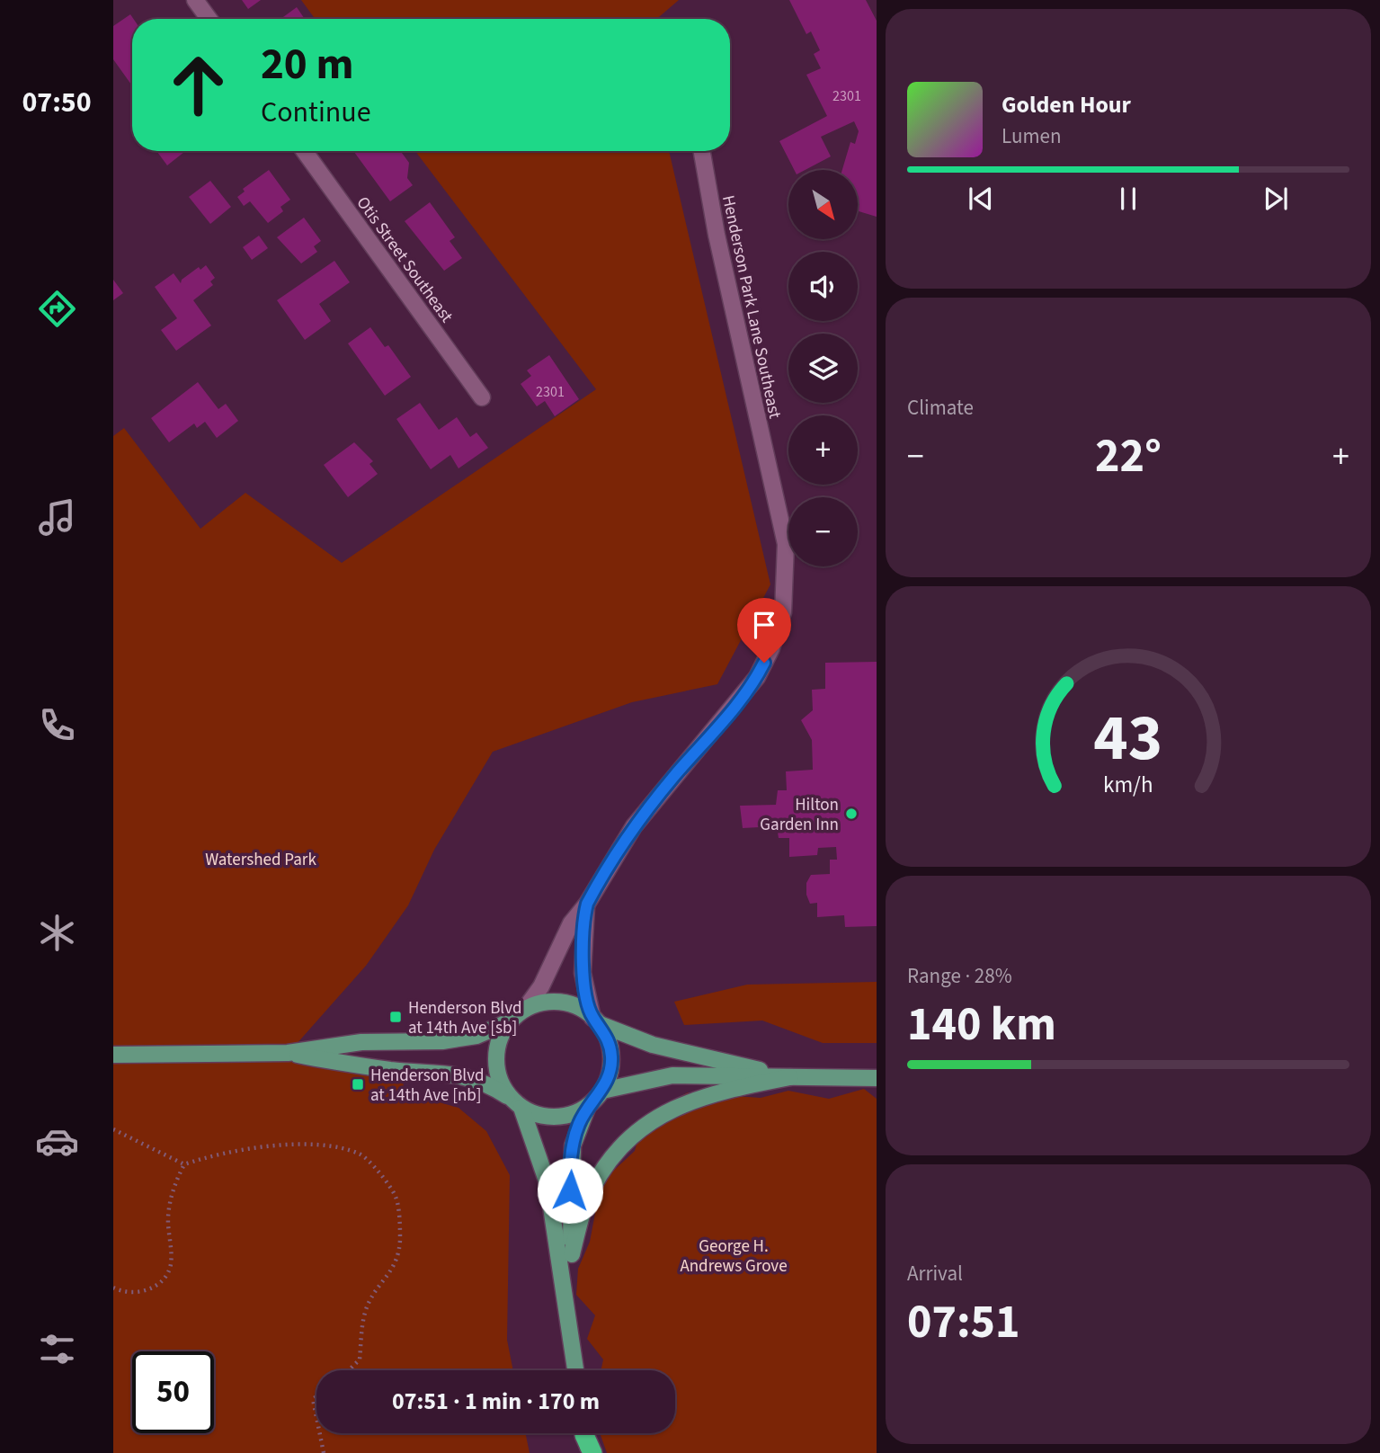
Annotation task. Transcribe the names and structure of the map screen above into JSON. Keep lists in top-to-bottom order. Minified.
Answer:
{"streets":{"street":["Otis Street Southeast","Henderson Park Lane Southeast"]},"parks":["Watershed Park","George H. Andrews Grove"],"places":{"other":["Hilton Garden Inn"],"transit":["Henderson Blvd at 14th Ave [sb]","Henderson Blvd at 14th Ave [nb]"]},"house_numbers":["2301","2301"],"north":"bottom right","page":{"tabs":"07:50","turn":["20 m","Continue"],"song":["Golden Hour","Lumen"],"map_buttons":["+","−"],"tile":["Climate",["Range · 28%","140 km"],["Arrival","07:51"]],"heat":["−","22°","+"],"limit":"50","trip":"07:51 · 1 min · 170 m","gauge":["43","km/h"]}}
